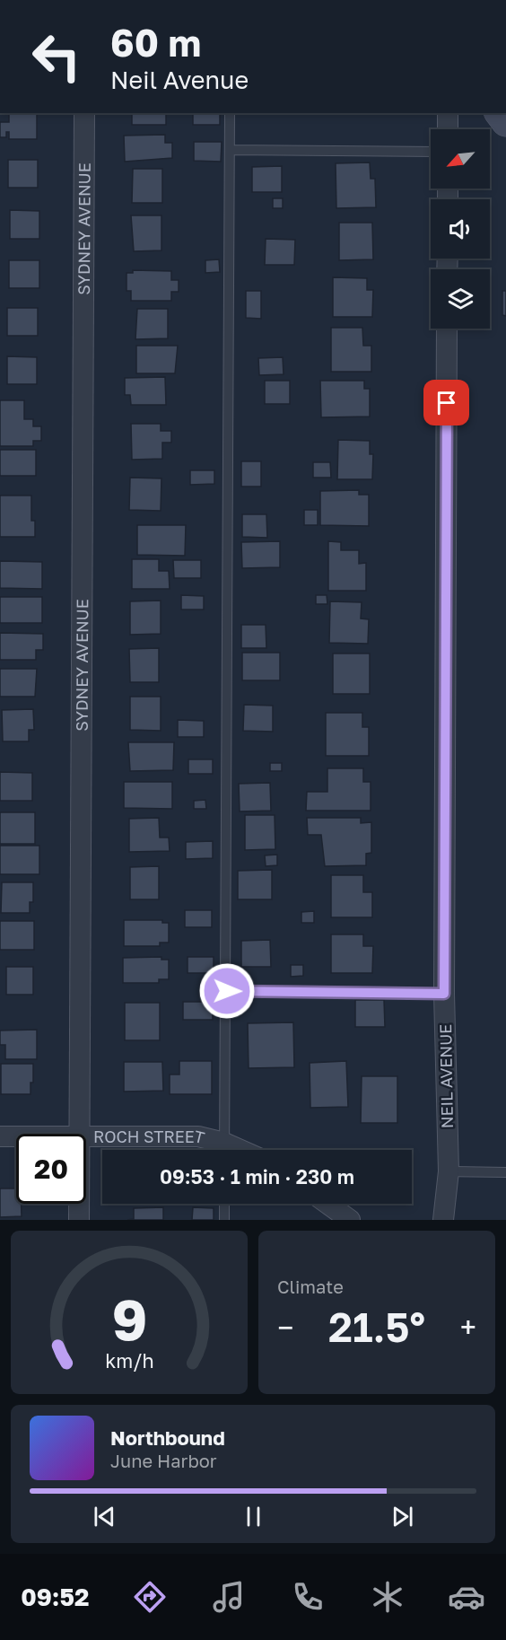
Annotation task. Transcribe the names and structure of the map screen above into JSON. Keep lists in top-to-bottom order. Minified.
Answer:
{"streets":{"street":["SYDNEY AVENUE","NEIL AVENUE","ROCH STREET"]},"north":"bottom left","page":{"turn":["60 m","Neil Avenue"],"limit":"20","trip":"09:53 · 1 min · 230 m","tile":"Climate","heat":["−","21.5°","+"],"song":["Northbound","June Harbor"],"tabs":"09:52","gauge":["9","km/h"]}}
